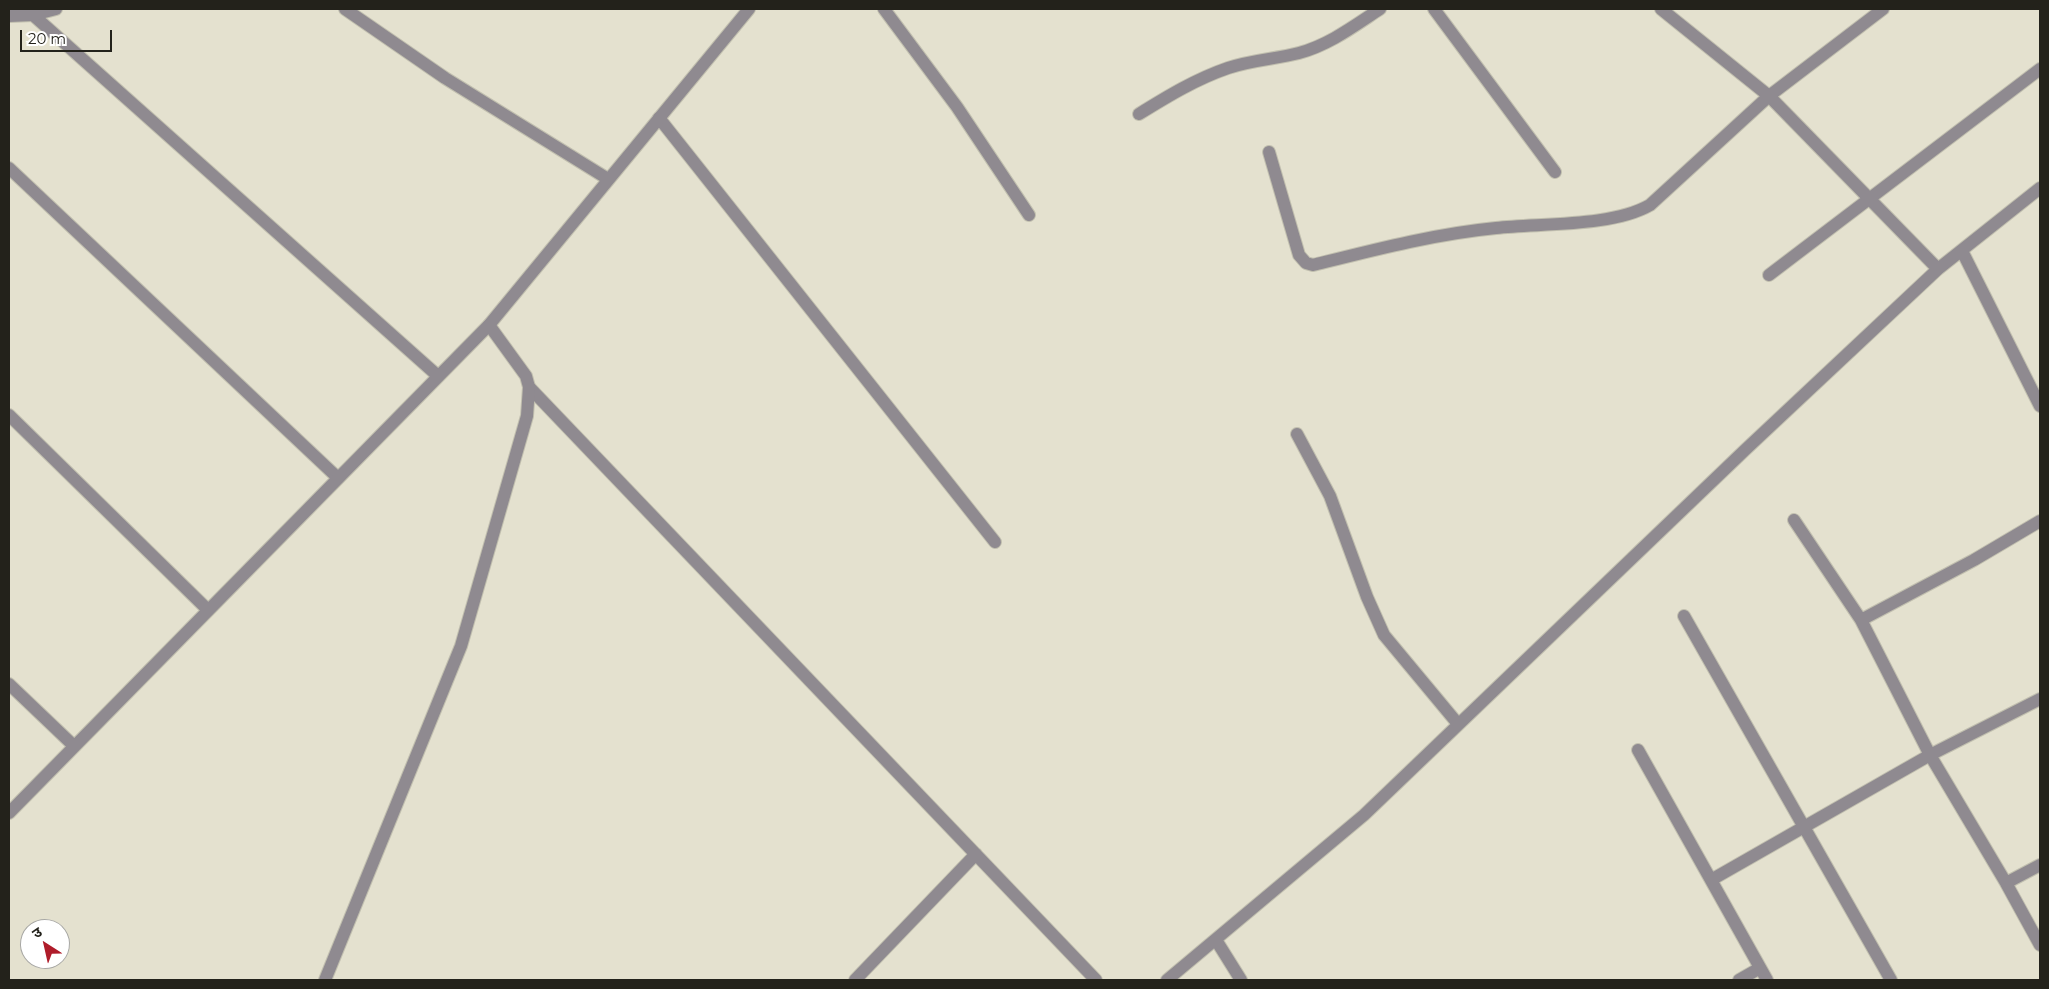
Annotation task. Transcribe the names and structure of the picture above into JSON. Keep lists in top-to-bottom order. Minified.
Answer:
{"scale_bar":"20 m","north":"top left"}
